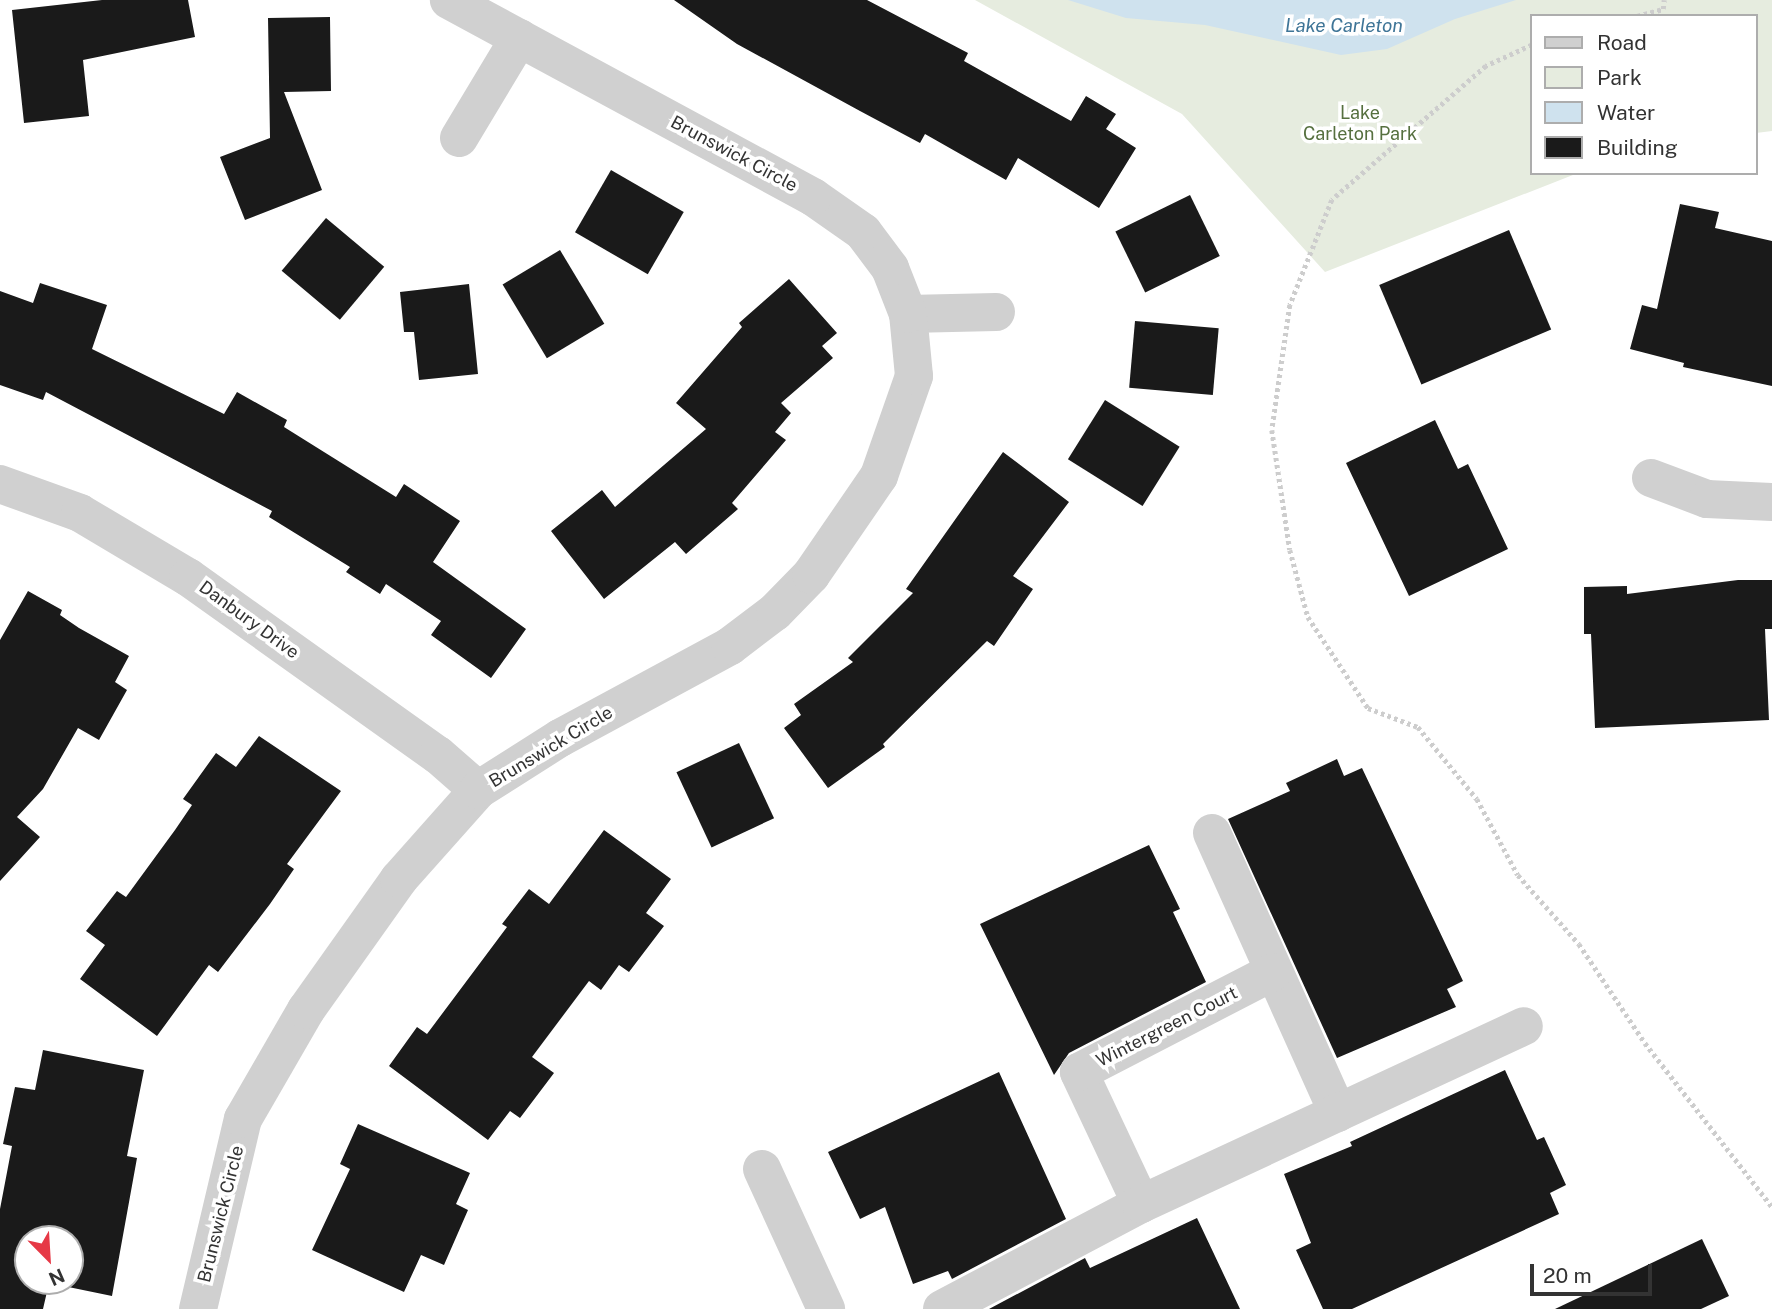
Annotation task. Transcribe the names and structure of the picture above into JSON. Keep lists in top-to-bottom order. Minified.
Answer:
{"streets":{"street":["Brunswick Circle","Danbury Drive","Wintergreen Court"]},"crossings":[["Brunswick Circle","Danbury Drive"]],"water":["Lake Carleton"],"parks":["Lake Carleton Park"],"legend":["Road","Park","Water","Building"],"scale_bar":"20 m","north":"bottom right"}
